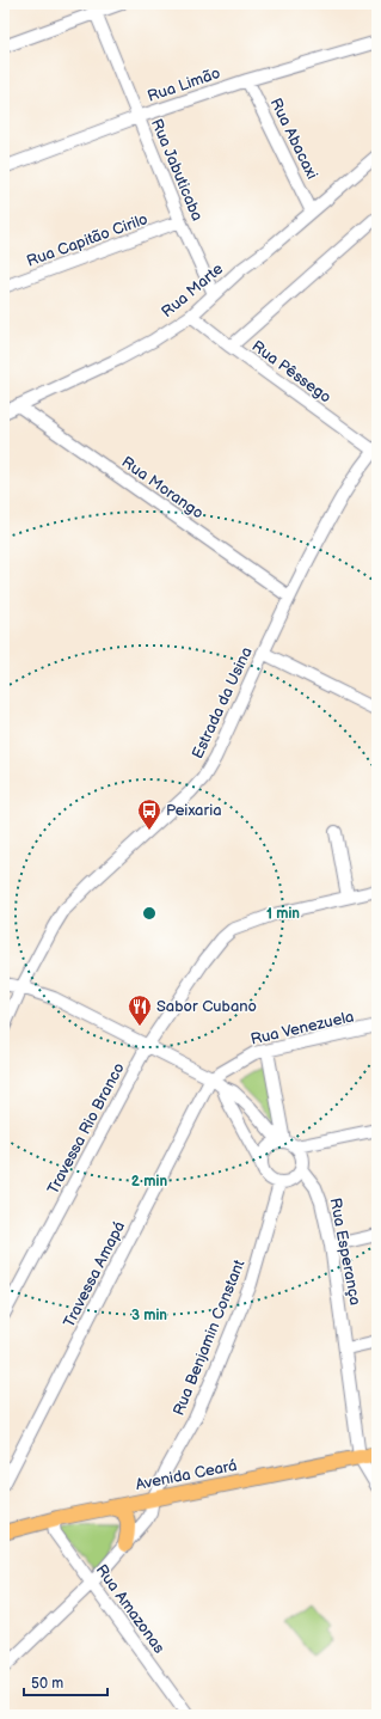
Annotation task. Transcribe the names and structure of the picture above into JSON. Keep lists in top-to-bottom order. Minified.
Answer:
{"streets":{"main road":["Avenida Ceará"],"street":["Rua Limão","Rua Abacaxi","Rua Jabuticaba","Rua Capitão Cirilo","Rua Marte","Rua Pêssego","Rua Morango","Estrada da Usina","Rua Venezuela","Travessa Rio Branco","Rua Esperança","Travessa Amapá","Rua Benjamin Constant","Rua Amazonas"]},"crossings":[["Rua Limão","Rua Abacaxi"],["Rua Limão","Rua Jabuticaba"],["Rua Abacaxi","Rua Marte"],["Rua Jabuticaba","Rua Capitão Cirilo"],["Rua Jabuticaba","Rua Marte"],["Rua Marte","Rua Pêssego"],["Rua Marte","Rua Morango"],["Rua Pêssego","Estrada da Usina"],["Rua Morango","Estrada da Usina"],["Rua Venezuela","Travessa Amapá"],["Rua Esperança","Rua Benjamin Constant"],["Rua Esperança","Avenida Ceará"],["Rua Benjamin Constant","Avenida Ceará"],["Rua Benjamin Constant","Rua Amazonas"],["Avenida Ceará","Rua Amazonas"]],"places":{"bus stop":["Peixaria"],"restaurant":["Sabor Cubano"]},"scale_bar":"50 m","rings":["1 min","2 min","3 min"]}
